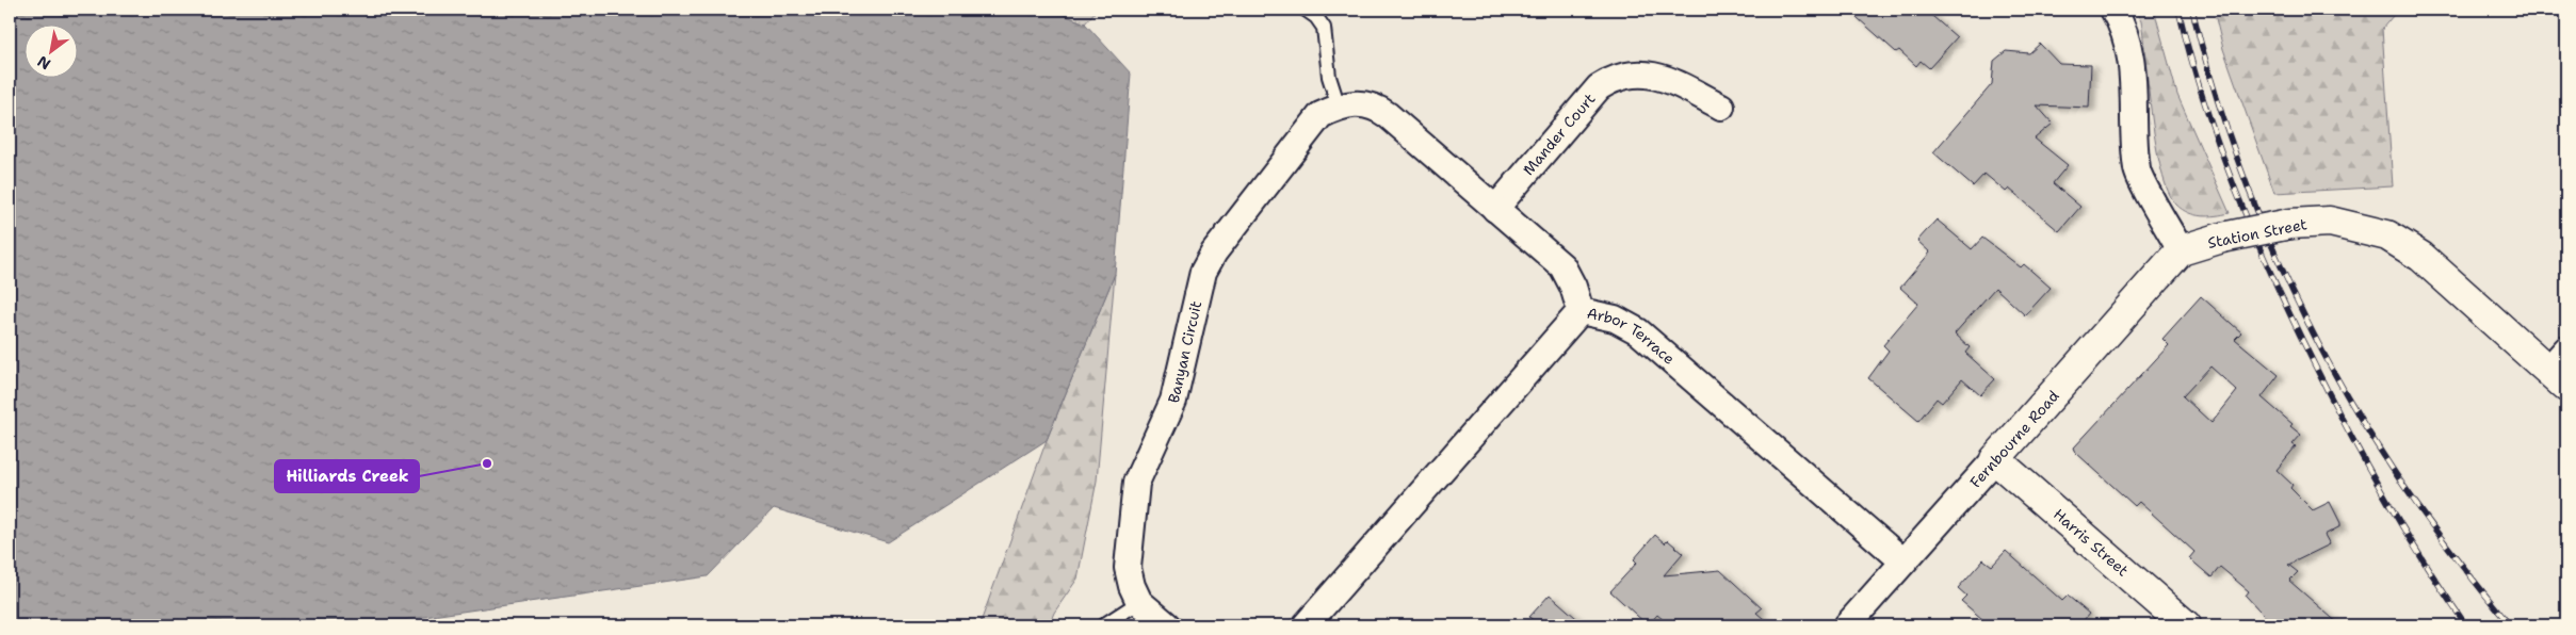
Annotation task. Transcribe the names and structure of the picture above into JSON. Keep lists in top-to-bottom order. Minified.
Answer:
{"streets":{"street":["Mander Court","Station Street","Arbor Terrace","Banyan Circuit","Fernbourne Road","Harris Street"]},"crossings":[["Mander Court","Arbor Terrace"],["Station Street","Fernbourne Road"],["Arbor Terrace","Banyan Circuit"],["Arbor Terrace","Fernbourne Road"],["Fernbourne Road","Harris Street"]],"places":["Hilliards Creek"],"north":"bottom left"}
